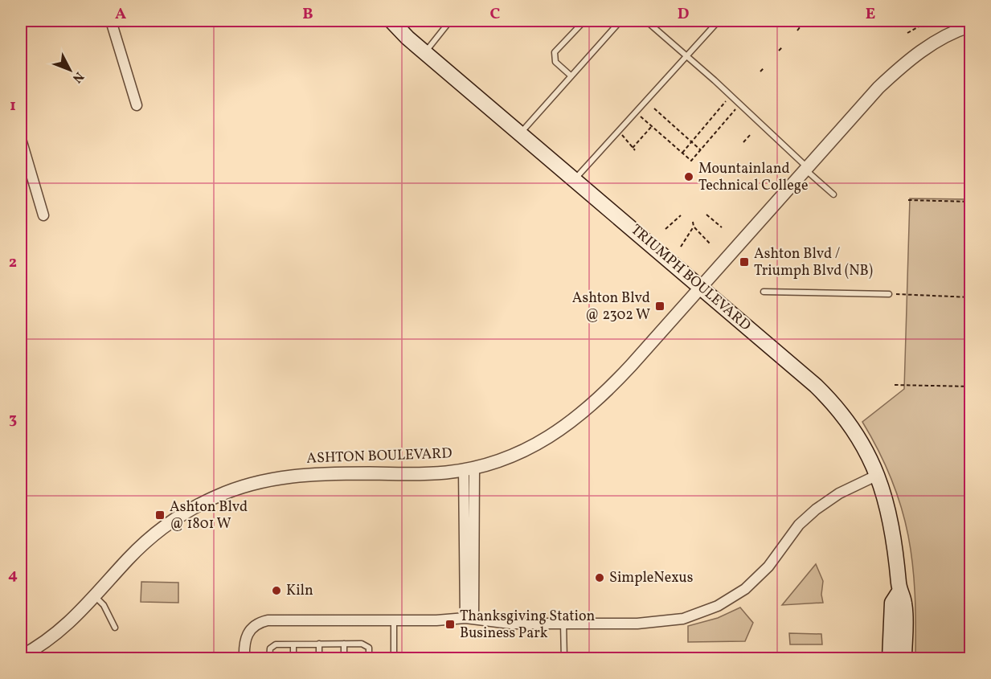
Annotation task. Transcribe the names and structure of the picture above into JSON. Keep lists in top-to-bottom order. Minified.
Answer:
{"streets":{"main road":["TRIUMPH BOULEVARD"],"street":["ASHTON BOULEVARD"]},"crossings":[["TRIUMPH BOULEVARD","ASHTON BOULEVARD"]],"places":{"other":["Mountainland Technical College","SimpleNexus","Kiln"],"transit":["Ashton Blvd / Triumph Blvd (NB)","Ashton Blvd @ 2302 W","Ashton Blvd @ 1801 W","Thanksgiving Station Business Park"]},"north":"bottom right","grid":{"columns":["A","B","C","D","E"],"rows":["1","2","3","4"]}}
